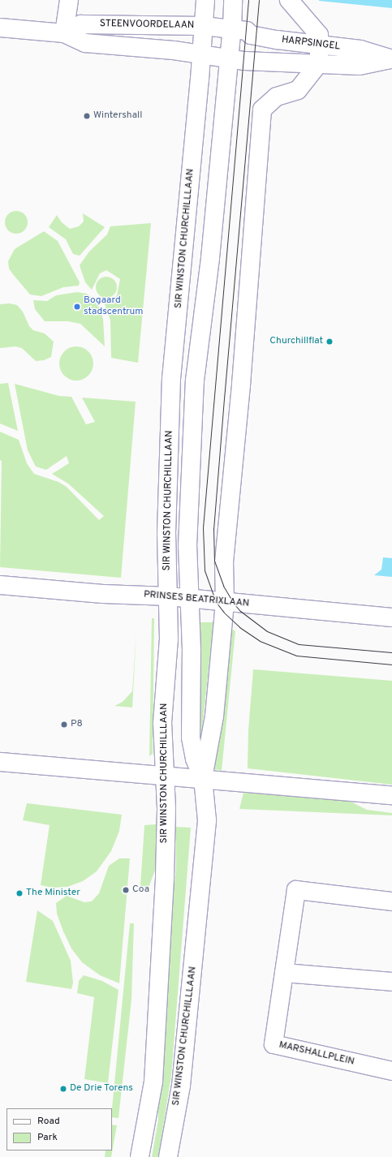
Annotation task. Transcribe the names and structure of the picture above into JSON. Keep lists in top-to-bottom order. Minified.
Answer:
{"streets":{"street":["STEENVOORDELAAN","HARPSINGEL","SIR WINSTON CHURCHILLLAAN","PRINSES BEATRIXLAAN","MARSHALLPLEIN"]},"crossings":[["STEENVOORDELAAN","HARPSINGEL"],["STEENVOORDELAAN","SIR WINSTON CHURCHILLLAAN"],["HARPSINGEL","SIR WINSTON CHURCHILLLAAN"],["SIR WINSTON CHURCHILLLAAN","PRINSES BEATRIXLAAN"]],"places":["Wintershall","Bogaard stadscentrum","Churchillflat","P8","Coa","The Minister","De Drie Torens"],"legend":["Road","Park"]}
